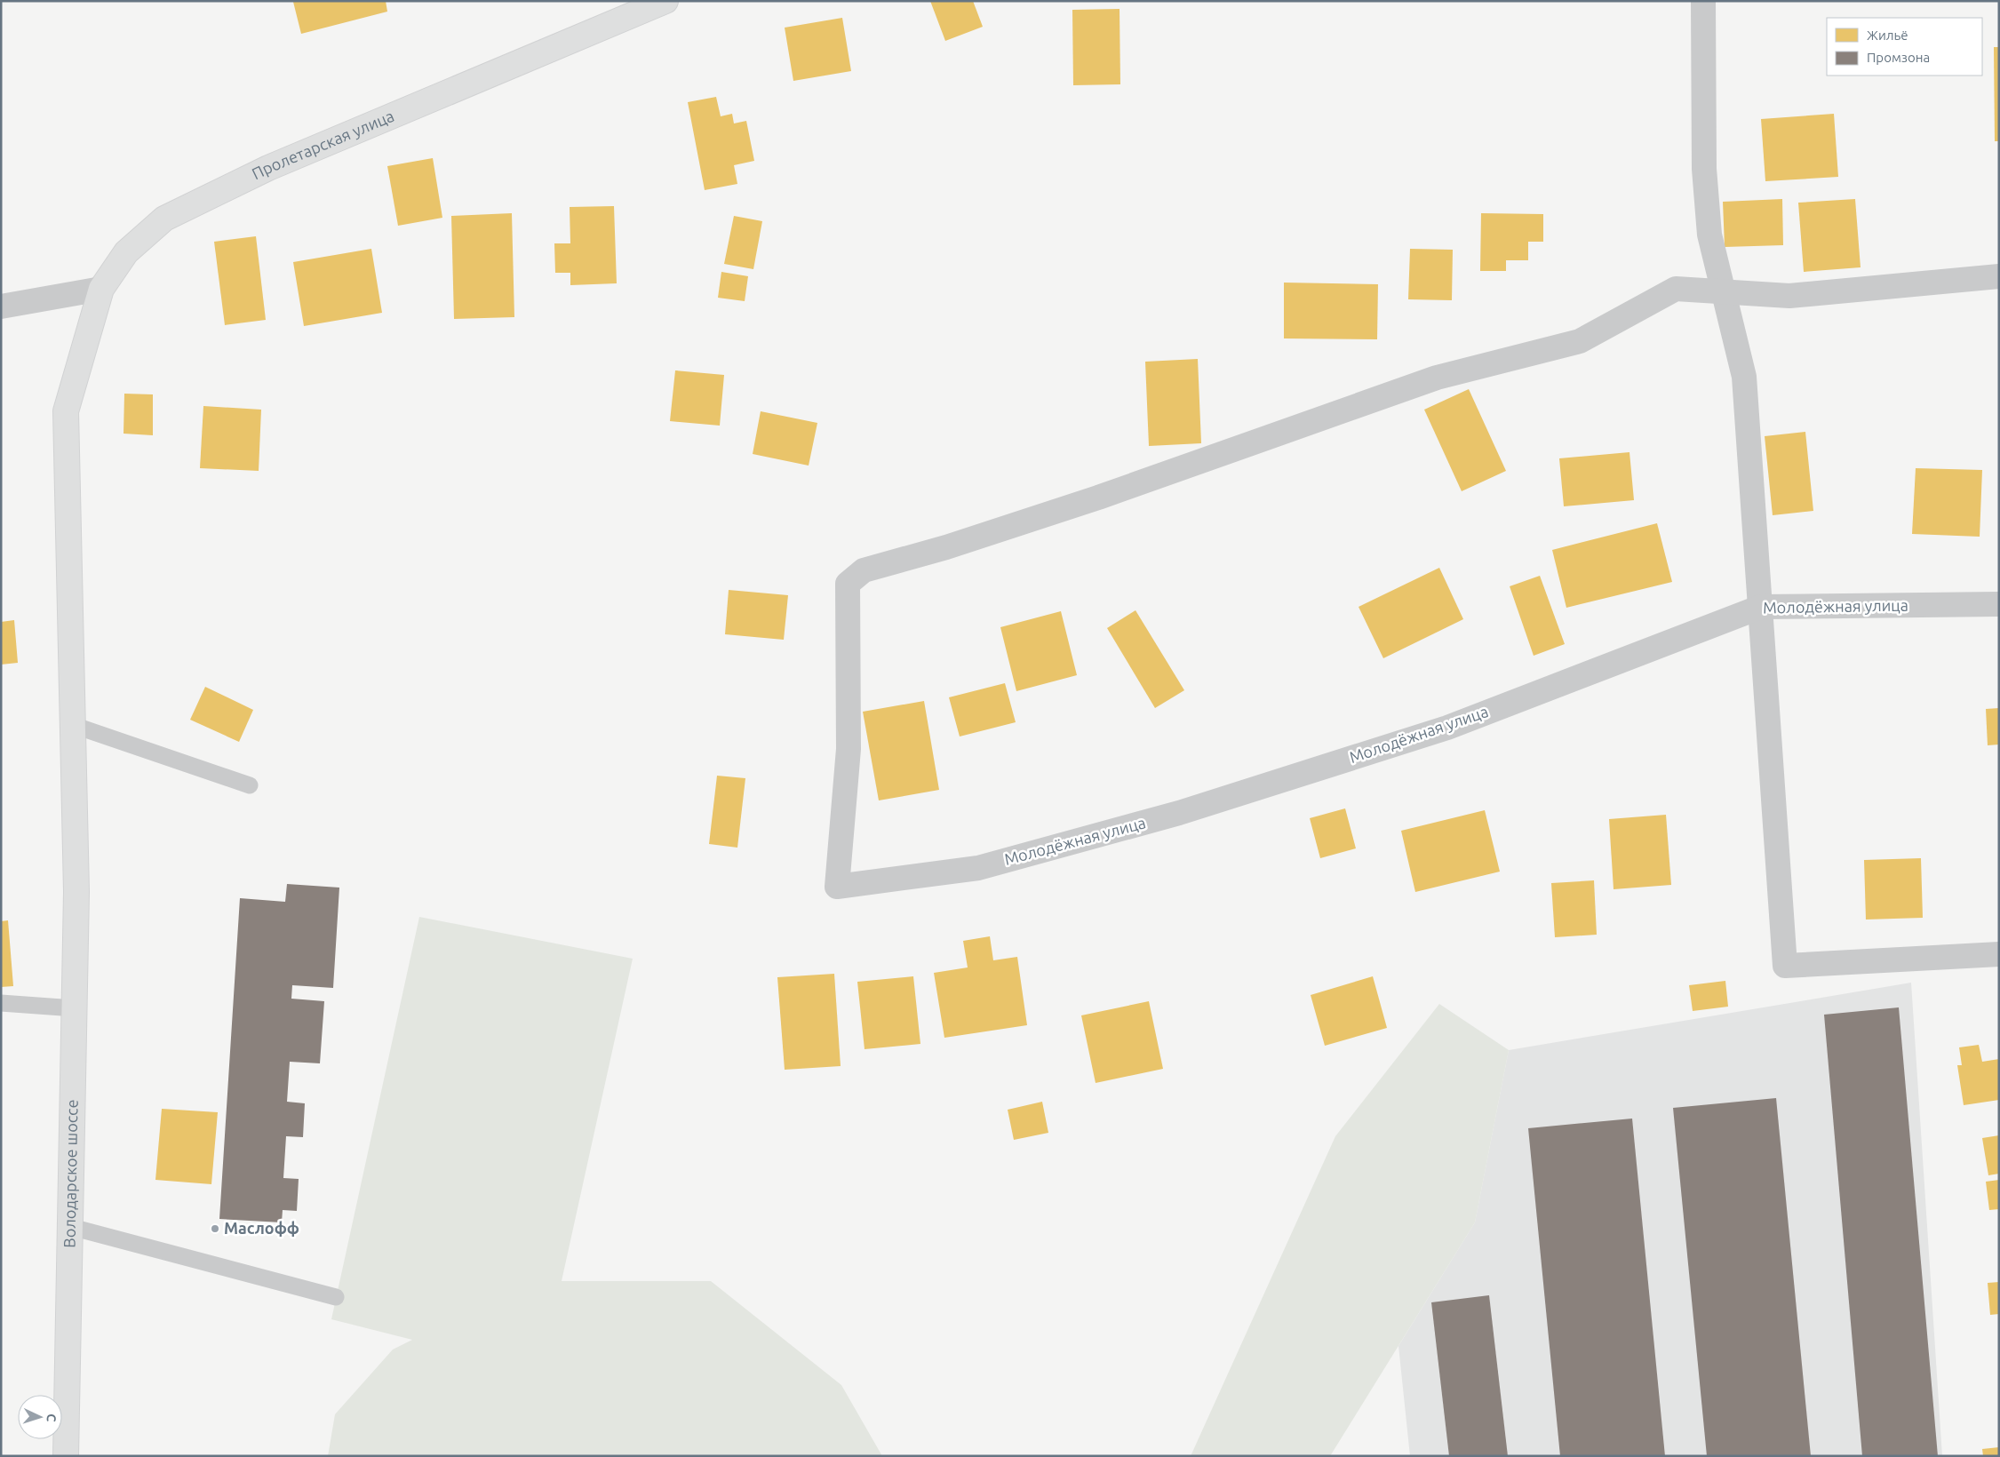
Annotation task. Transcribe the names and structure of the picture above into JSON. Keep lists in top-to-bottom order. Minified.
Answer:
{"streets":{"main road":["Пролетарская улица","Володарское шоссе"],"street":["Молодёжная улица"]},"crossings":[["Пролетарская улица","Володарское шоссе"]],"places":["Маслофф"],"legend":["Жильё","Промзона"],"north":"right"}
